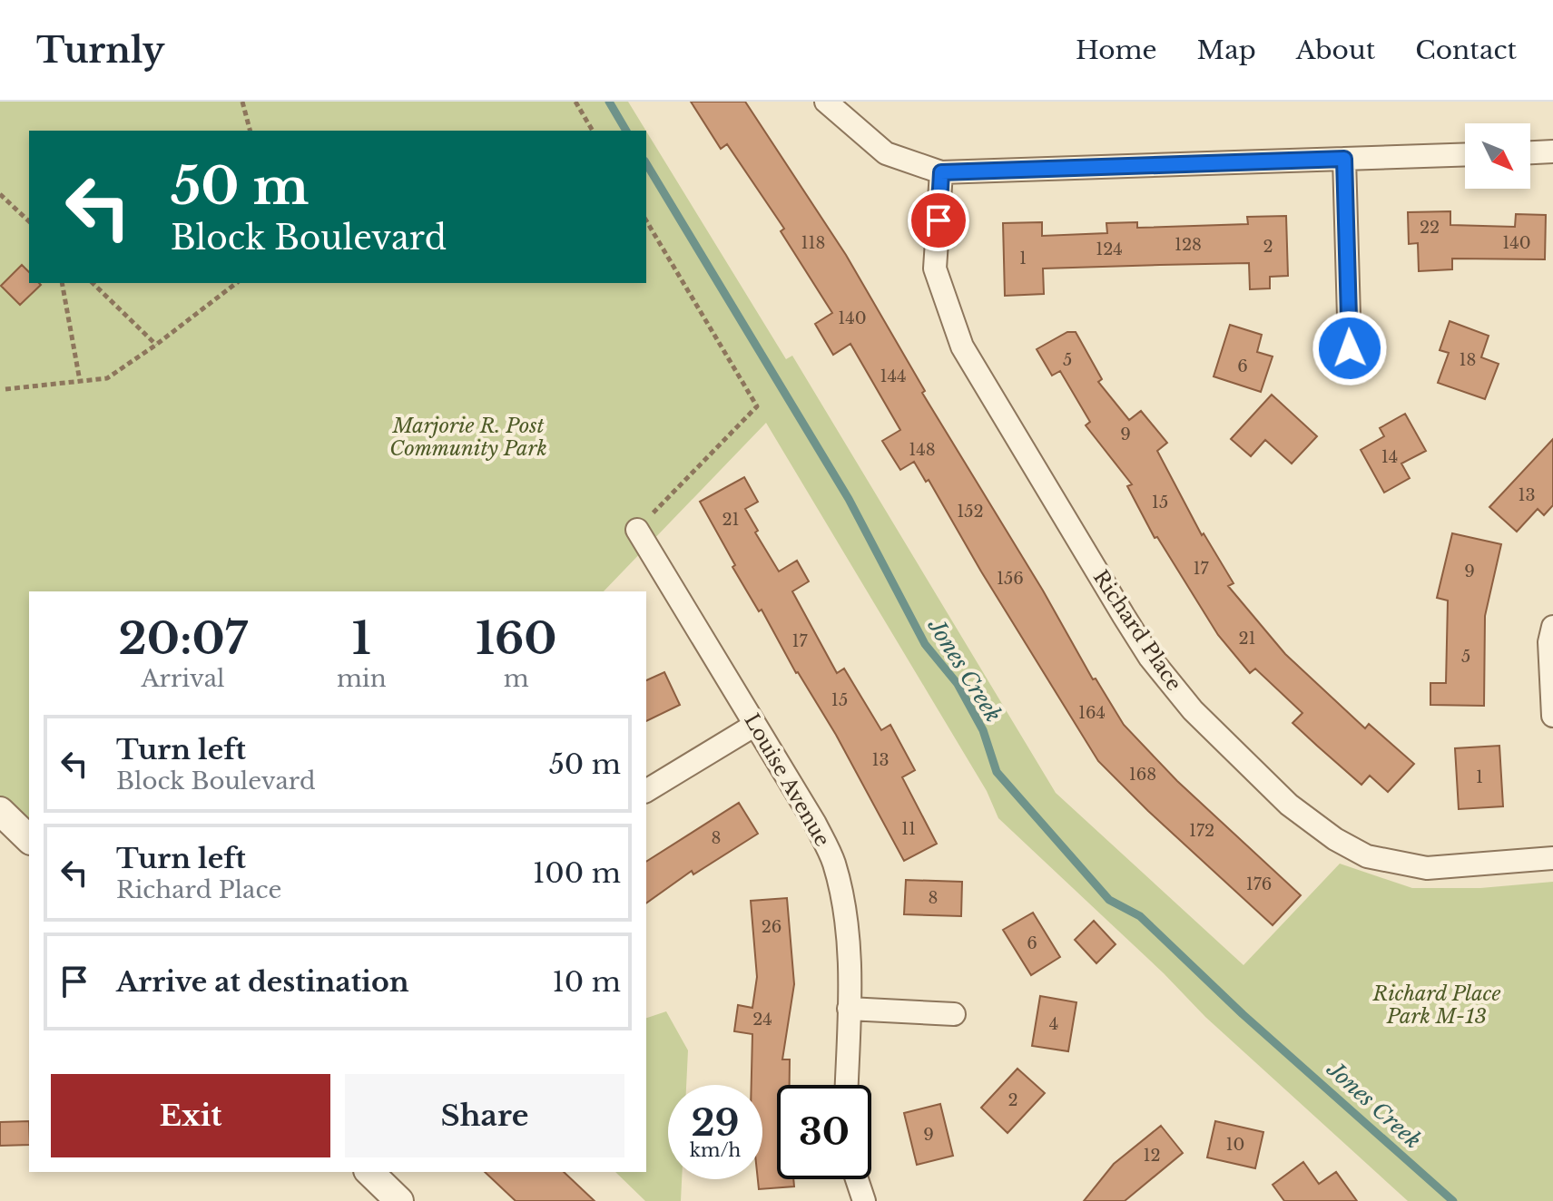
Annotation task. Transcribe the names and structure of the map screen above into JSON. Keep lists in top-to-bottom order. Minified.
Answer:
{"streets":{"street":["Richard Place","Louise Avenue"]},"water":["Jones Creek"],"parks":["Marjorie R. Post Community Park","Richard Place Park M-13"],"house_numbers":["22","118","140","128","2","124","1","140","5","18","6","144","9","148","14","13","15","152","21","17","9","156","21","17","5","15","164","13","168","1","11","172","8","176","8","26","6","24","4","2","9","10","12"],"north":"bottom right","page":{"header":"Turnly","nav":["Home","Map","About","Contact"],"turn":["50 m","Block Boulevard"],"eta":["20:07","Arrival","1","min","160","m"],"list":[{"name":"Turn left","note":"Block Boulevard","value":"50 m"},{"name":"Turn left","note":"Richard Place","value":"100 m"},{"name":"Arrive at destination","value":"10 m"}],"buttons":["Exit","Share"],"speed":"29 km/h","limit":"30"}}
